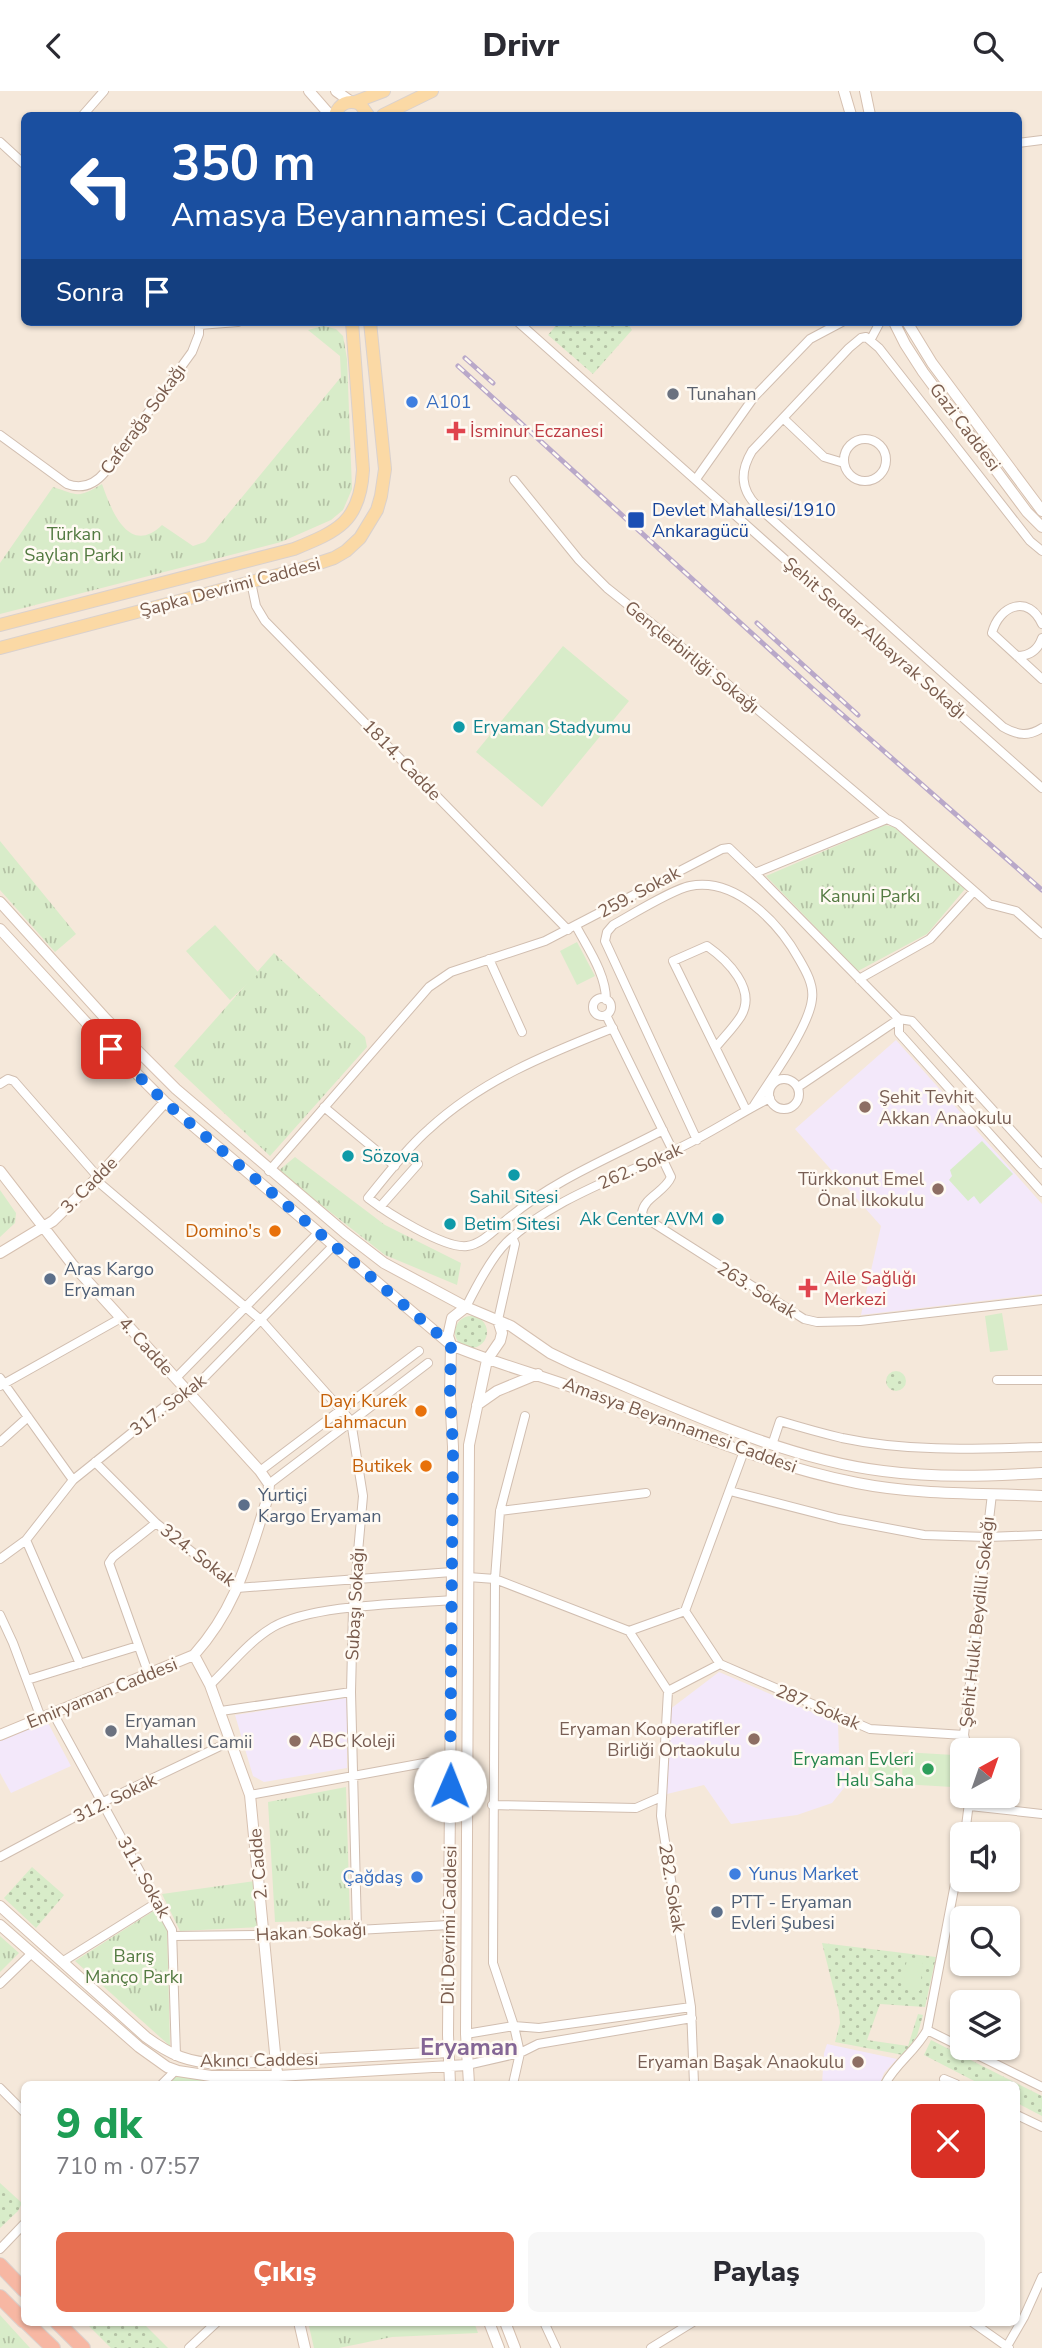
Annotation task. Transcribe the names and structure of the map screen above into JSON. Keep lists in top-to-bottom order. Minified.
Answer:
{"streets":{"main road":["Gazi Caddesi","Şapka Devrimi Caddesi","3. Cadde","4. Cadde","Amasya Beyannamesi Caddesi","Emiryaman Caddesi","2. Cadde","Dil Devrimi Caddesi","Akıncı Caddesi"],"street":["Caferağa Sokağı","Şehit Serdar Albayrak Sokağı","Gençlerbirliği Sokağı","1814. Cadde","259. Sokak","262. Sokak","263. Sokak","317. Sokak","324. Sokak","Subaşı Sokağı","Şehit Hulki Beydilli Sokağı","287. Sokak","312. Sokak","311. Sokak","282. Sokak","Hakan Sokağı"]},"crossings":[["Şapka Devrimi Caddesi","1814. Cadde"],["1814. Cadde","259. Sokak"],["262. Sokak","263. Sokak"],["262. Sokak","Amasya Beyannamesi Caddesi"],["262. Sokak","Dil Devrimi Caddesi"],["3. Cadde","4. Cadde"],["4. Cadde","317. Sokak"],["4. Cadde","Emiryaman Caddesi"],["317. Sokak","324. Sokak"],["Amasya Beyannamesi Caddesi","Şehit Hulki Beydilli Sokağı"],["Amasya Beyannamesi Caddesi","Dil Devrimi Caddesi"],["324. Sokak","Subaşı Sokağı"],["324. Sokak","Emiryaman Caddesi"],["324. Sokak","Dil Devrimi Caddesi"],["Subaşı Sokağı","Hakan Sokağı"],["Şehit Hulki Beydilli Sokağı","287. Sokak"],["Emiryaman Caddesi","2. Cadde"],["Emiryaman Caddesi","311. Sokak"],["312. Sokak","2. Cadde"],["312. Sokak","311. Sokak"],["2. Cadde","Hakan Sokağı"],["2. Cadde","Akıncı Caddesi"],["311. Sokak","Hakan Sokağı"],["311. Sokak","Akıncı Caddesi"],["Dil Devrimi Caddesi","Hakan Sokağı"],["Dil Devrimi Caddesi","Akıncı Caddesi"]],"districts":["Eryaman"],"parks":["Türkan Saylan Parkı","Kanuni Parkı","Barış Manço Parkı"],"places":{"other":["Tunahan","A101","Eryaman Stadyumu","Şehit Tevhit Akkan Anaokulu","Sözova","Sahil Sitesi","Türkkonut Emel Önal İlkokulu","Ak Center AVM","Betim Sitesi","Domino's","Aras Kargo Eryaman","Dayi Kurek Lahmacun","Butikek","Yurtiçi Kargo Eryaman","Eryaman Mahallesi Camii","Eryaman Kooperatifler Birliği Ortaokulu","ABC Koleji","Eryaman Evleri Halı Saha","Yunus Market","Çağdaş","PTT - Eryaman Evleri Şubesi","Eryaman Başak Anaokulu"],"health":["İsminur Eczanesi","Aile Sağlığı Merkezi"],"transit":["Devlet Mahallesi/1910 Ankaragücü"]},"north":"top right","page":{"header":"Drivr","turn":["350 m","Amasya Beyannamesi Caddesi"],"then":"Sonra","heading":["9 dk","710 m · 07:57"],"buttons":["Çıkış","Paylaş"]}}
